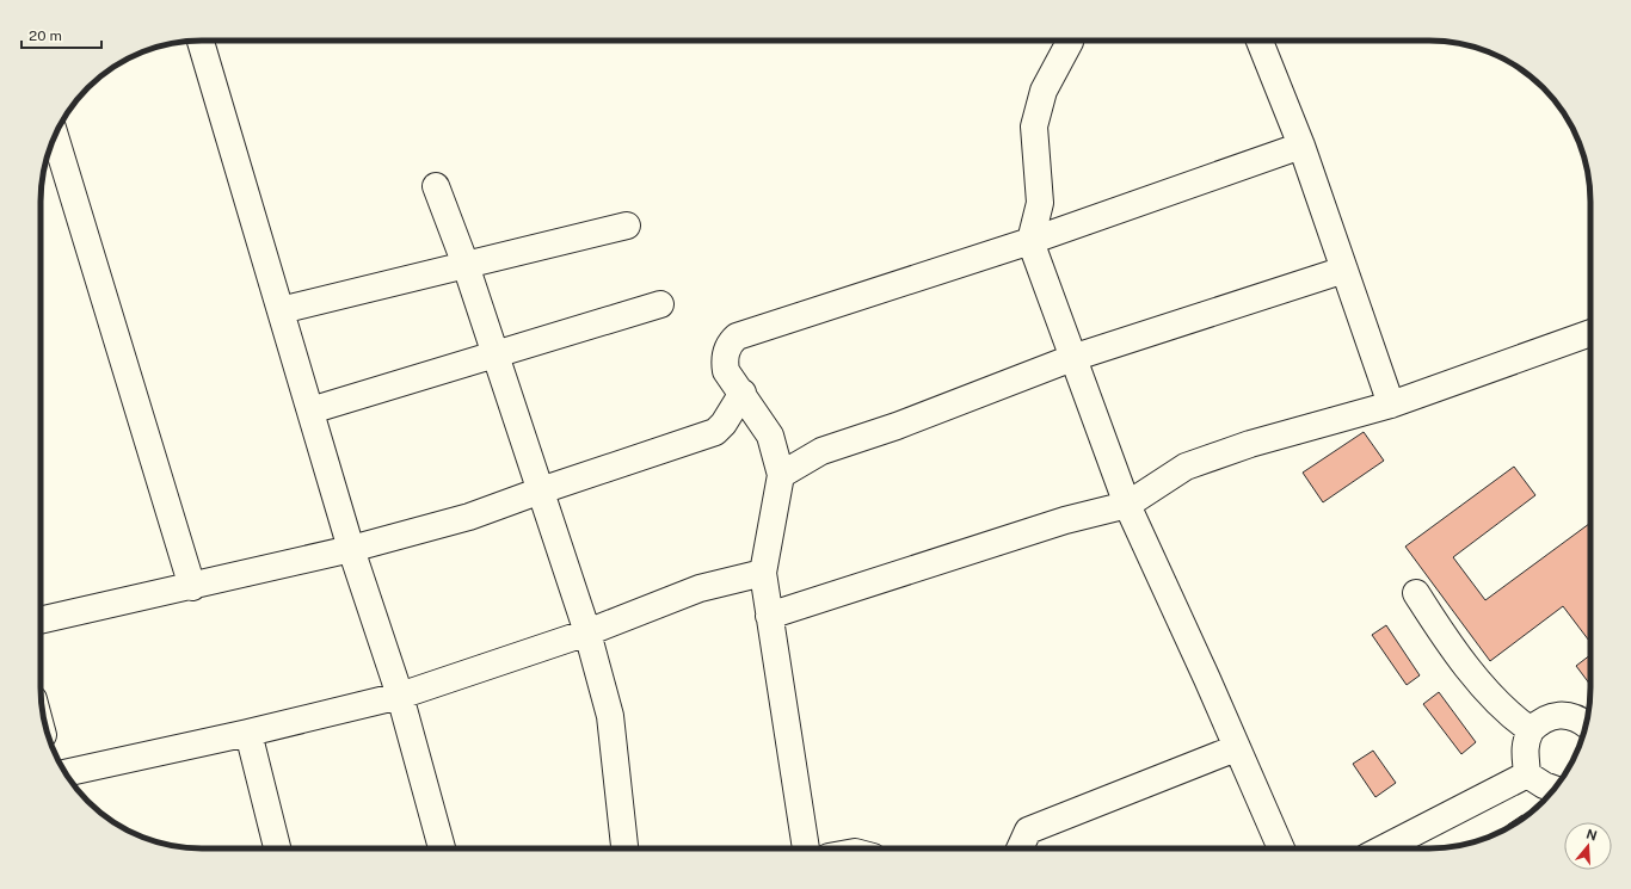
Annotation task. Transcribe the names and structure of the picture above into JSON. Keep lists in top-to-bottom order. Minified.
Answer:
{"scale_bar":"20 m","north":"top"}
